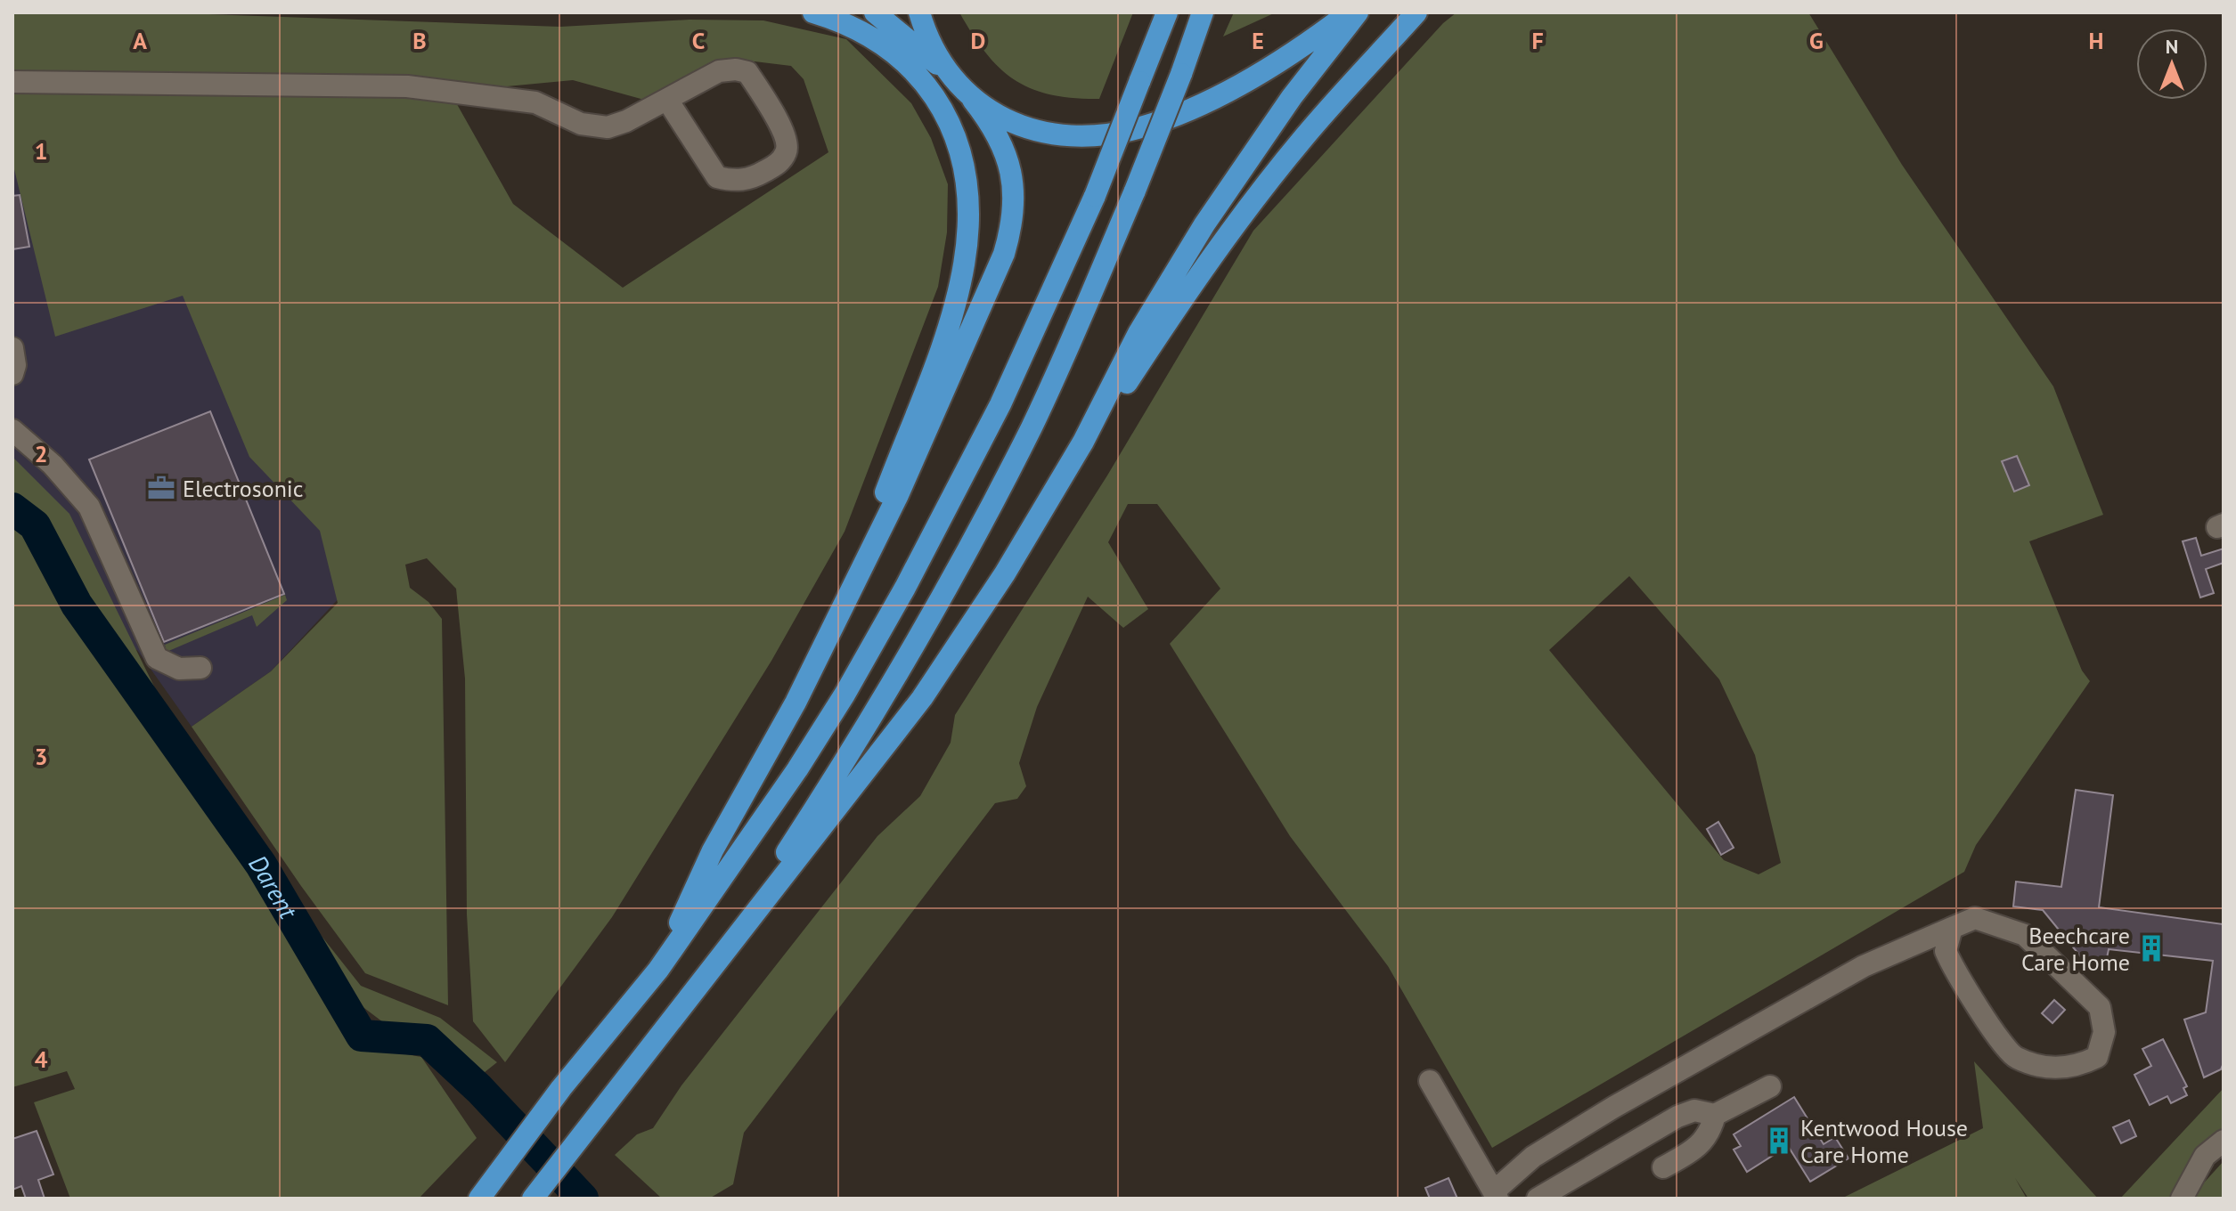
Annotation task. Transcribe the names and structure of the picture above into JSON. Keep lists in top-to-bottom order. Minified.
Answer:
{"water":["Darent"],"places":{"office":["Electrosonic"],"building":["Beechcare Care Home","Kentwood House Care Home"]},"north":"top","grid":{"columns":["A","B","C","D","E","F","G","H"],"rows":["1","2","3","4"]}}
